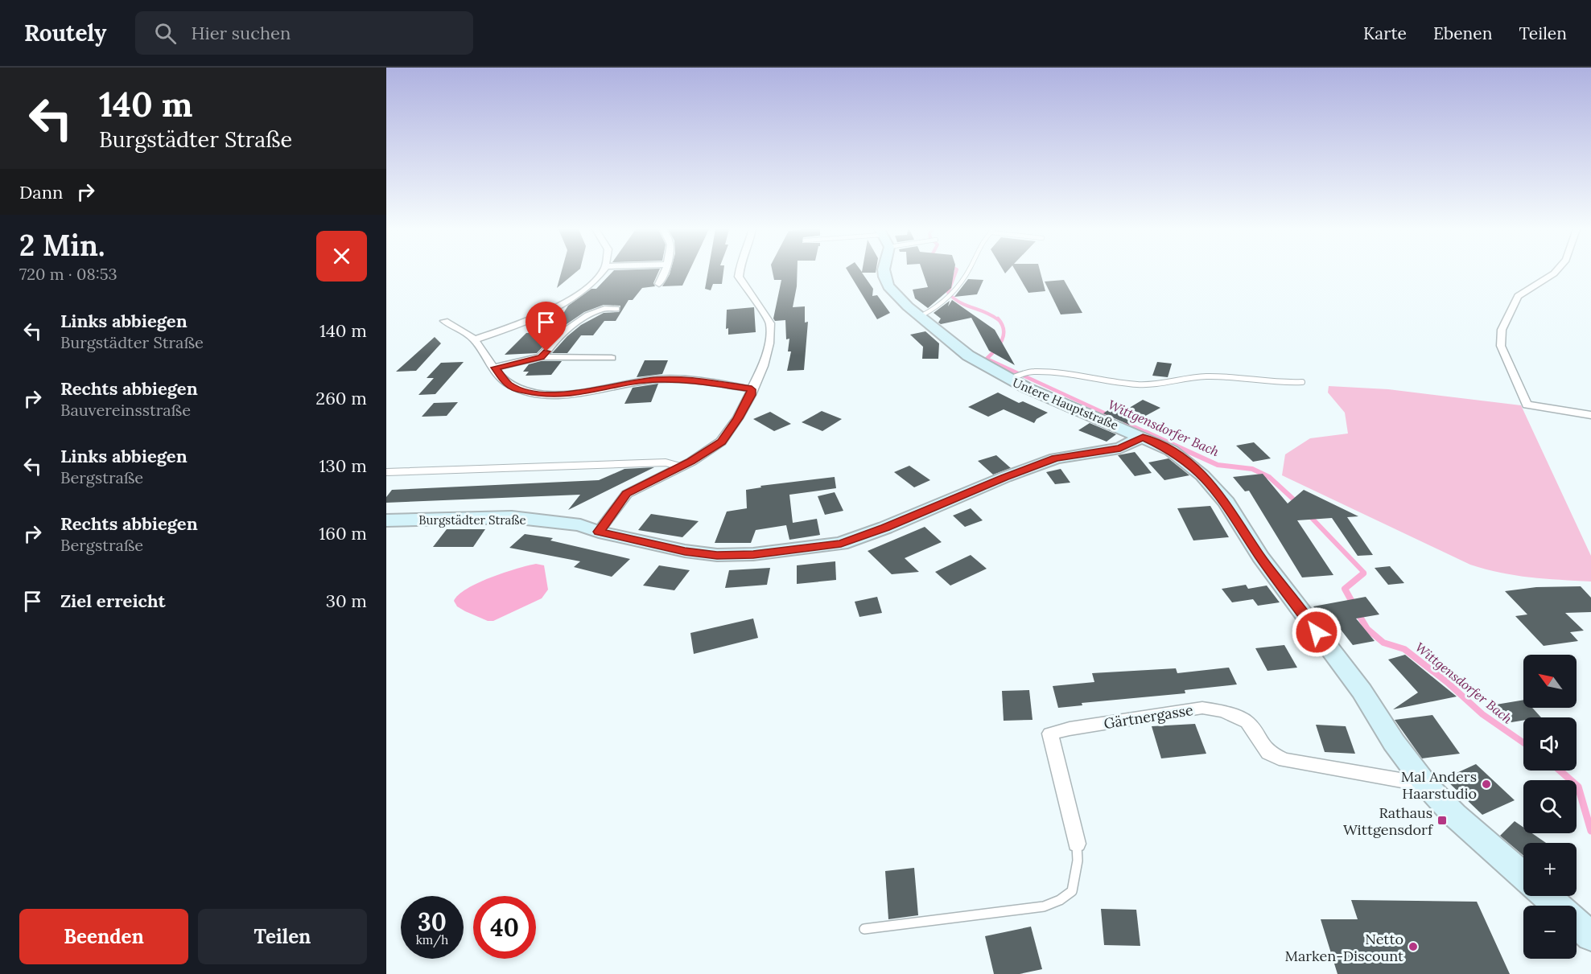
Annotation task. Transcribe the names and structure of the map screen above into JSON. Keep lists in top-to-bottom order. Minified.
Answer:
{"streets":{"street":["Untere Hauptstraße","Burgstädter Straße","Gärtnergasse"]},"crossings":[["Untere Hauptstraße","Burgstädter Straße"],["Untere Hauptstraße","Gärtnergasse"]],"water":["Wittgensdorfer Bach"],"places":{"other":["Mal Anders Haarstudio","Netto Marken-Discount"],"transit":["Rathaus Wittgensdorf"]},"north":"top left","page":{"header":"Routely","search":"Hier suchen","nav":["Karte","Ebenen","Teilen"],"turn":["140 m","Burgstädter Straße"],"then":"Dann","heading":["2 Min.","720 m · 08:53"],"list":[{"name":"Links abbiegen","note":"Burgstädter Straße","value":"140 m"},{"name":"Rechts abbiegen","note":"Bauvereinsstraße","value":"260 m"},{"name":"Links abbiegen","note":"Bergstraße","value":"130 m"},{"name":"Rechts abbiegen","note":"Bergstraße","value":"160 m"},{"name":"Ziel erreicht","value":"30 m"}],"map_buttons":["+","−"],"speed":"30 km/h","limit":"40","buttons":["Beenden","Teilen"]}}
